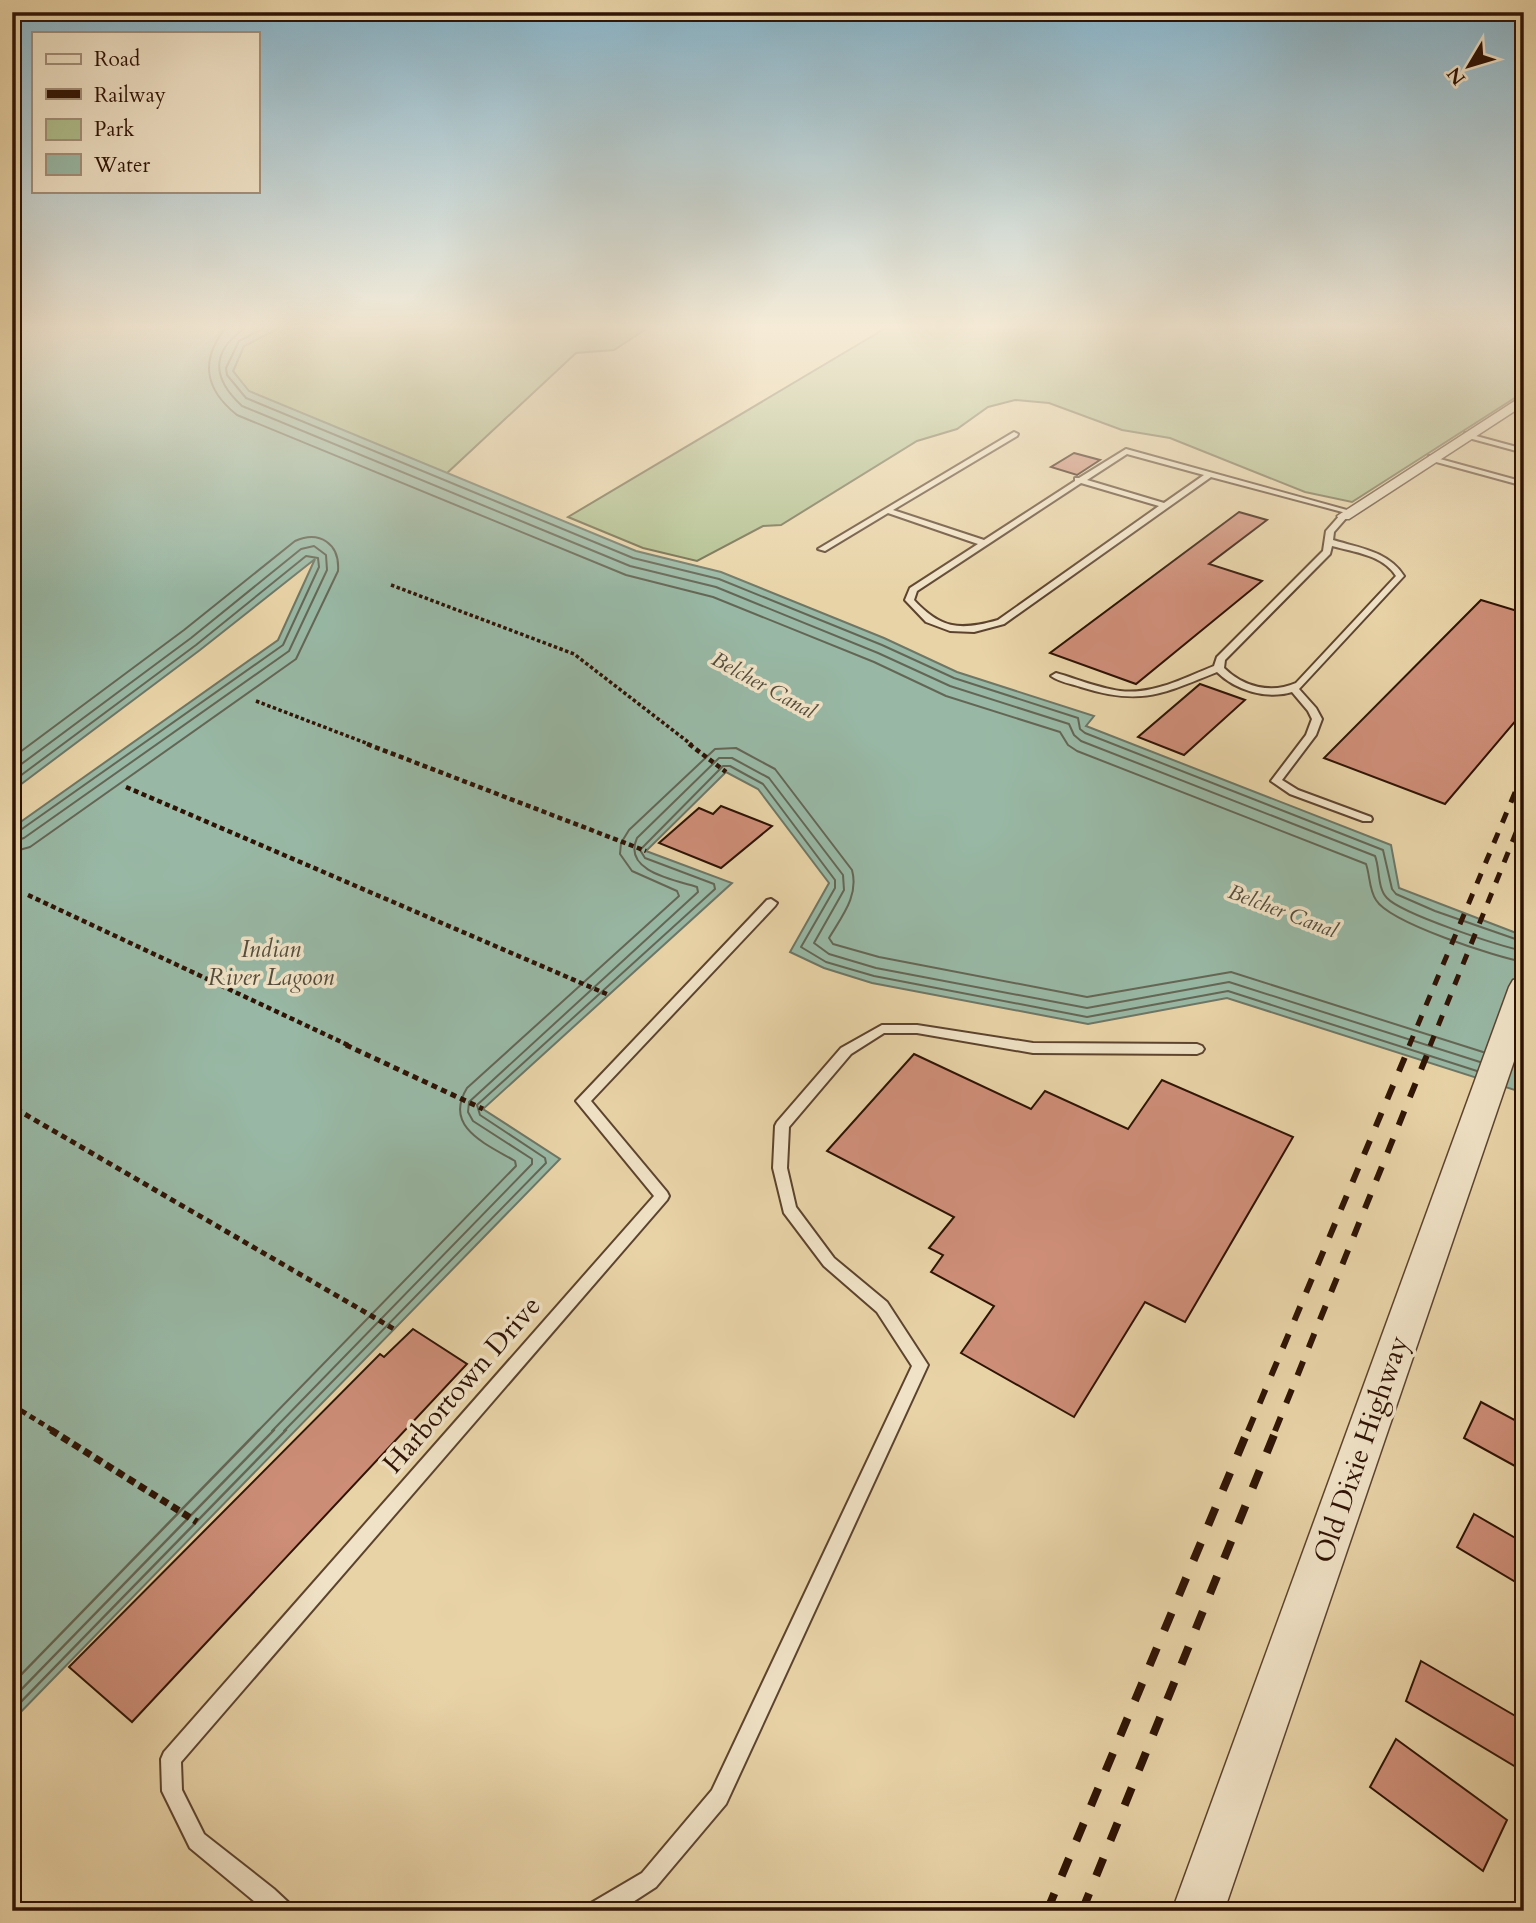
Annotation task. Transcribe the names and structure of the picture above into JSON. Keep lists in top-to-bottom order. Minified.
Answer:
{"streets":{"street":["Old Dixie Highway"],"lane":["Harbortown Drive"]},"water":["Belcher Canal","Indian River Lagoon"],"legend":["Road","Railway","Park","Water"],"north":"bottom left"}
